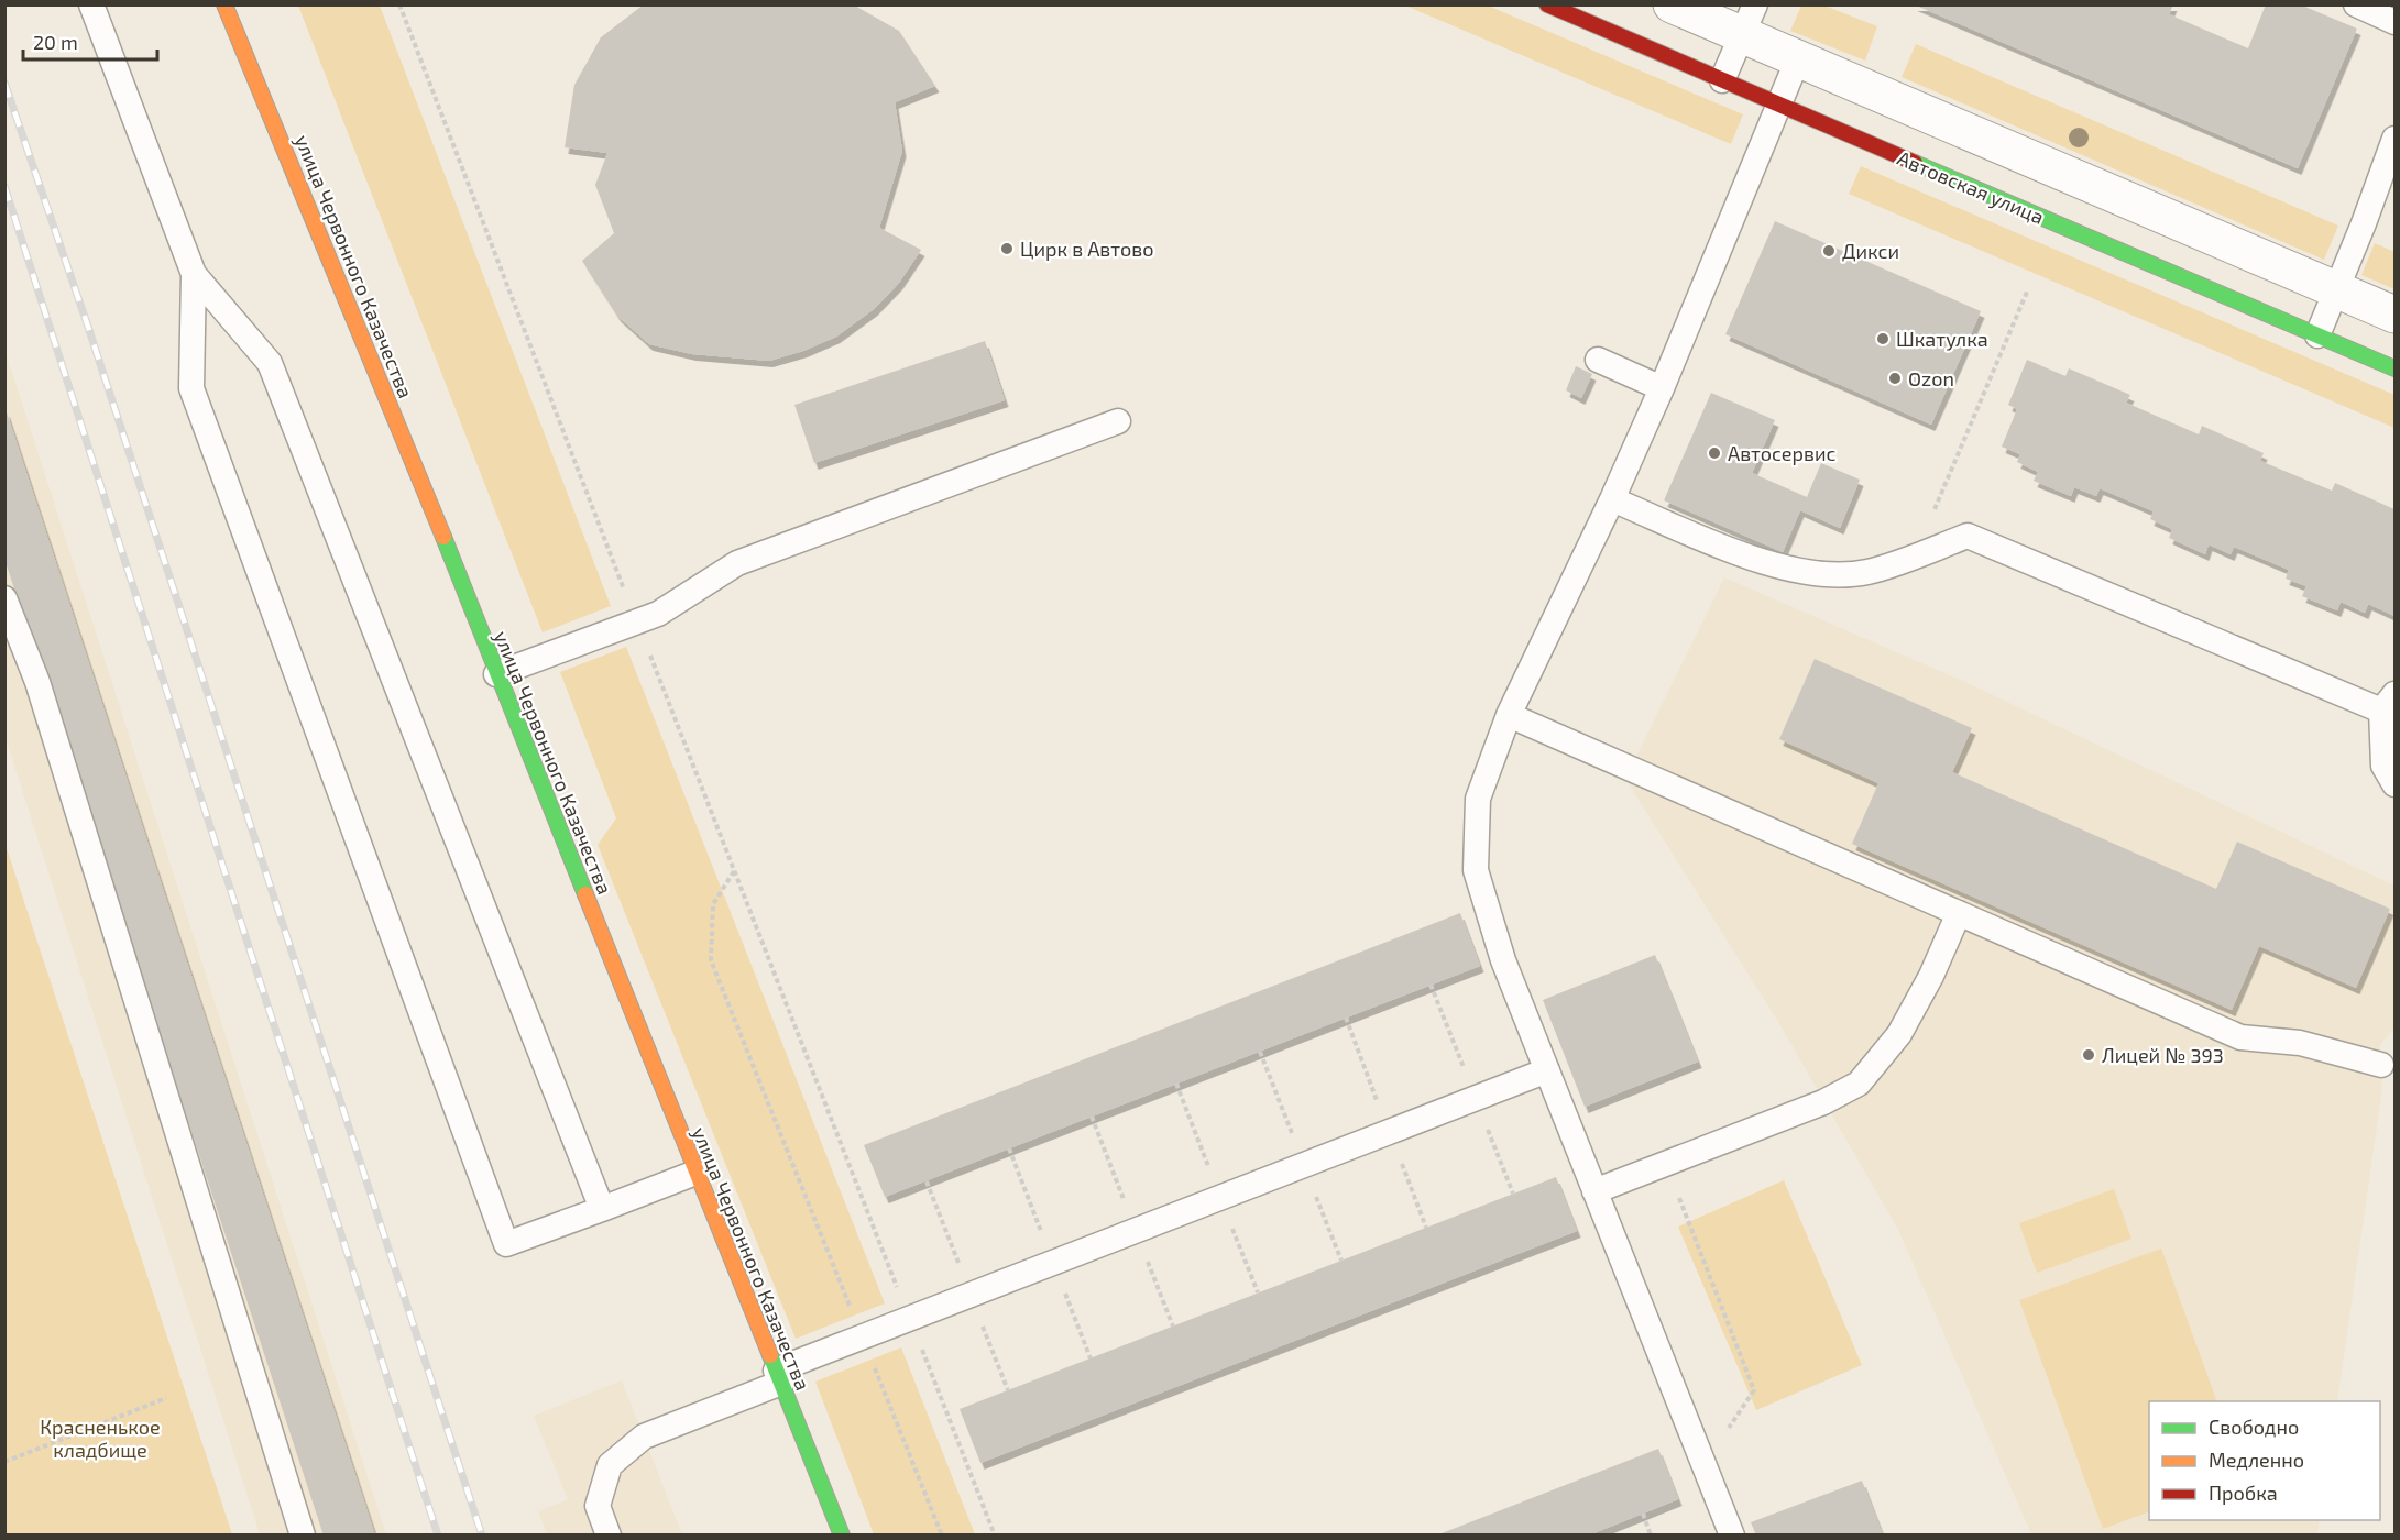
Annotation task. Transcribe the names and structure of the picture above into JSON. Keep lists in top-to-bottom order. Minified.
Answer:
{"streets":{"street":["Автовская улица","улица Червонного Казачества"]},"parks":["Красненькое кладбище"],"places":["Цирк в Автово","Дикси","Шкатулка","Ozon","Автосервис","Лицей № 393"],"legend":["Свободно","Медленно","Пробка"],"scale_bar":"20 m"}
